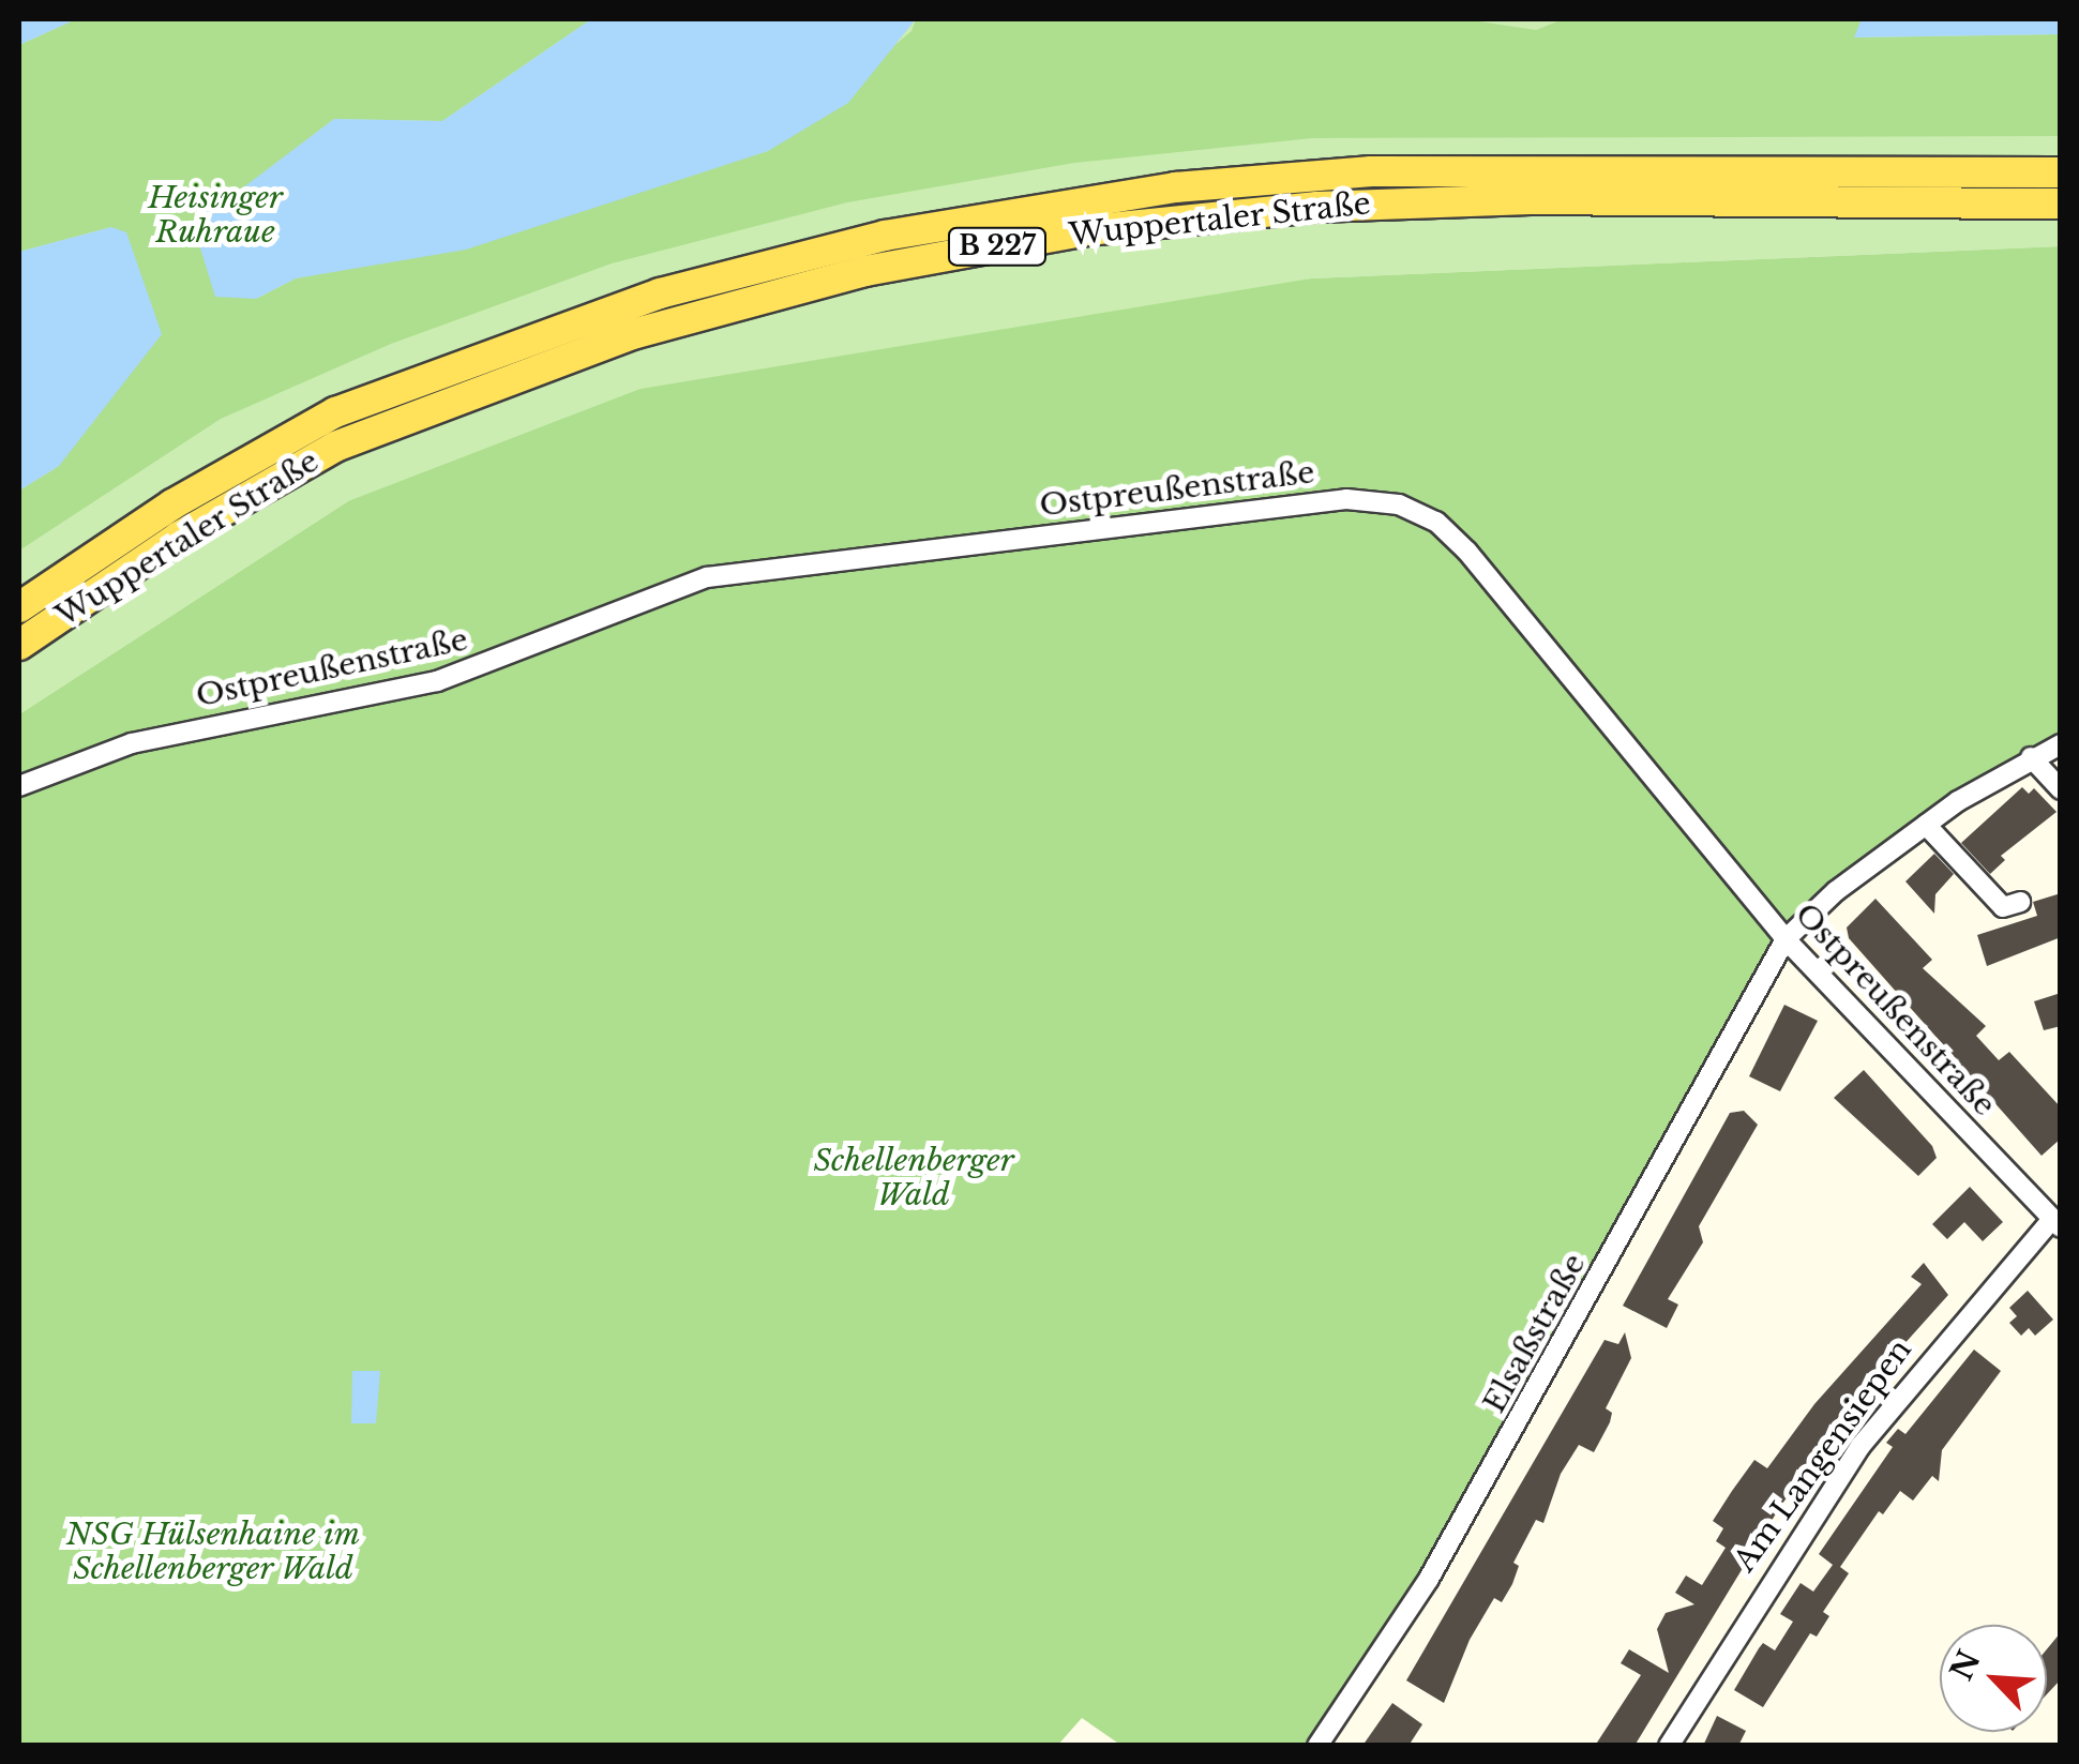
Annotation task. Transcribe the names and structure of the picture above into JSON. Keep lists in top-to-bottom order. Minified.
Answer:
{"streets":{"main road":["Wuppertaler Straße","B 227"],"street":["Ostpreußenstraße","Elsaßstraße","Am Langensiepen"]},"crossings":[["Ostpreußenstraße","Elsaßstraße"],["Ostpreußenstraße","Am Langensiepen"]],"parks":["Heisinger Ruhraue","Schellenberger Wald","NSG Hülsenhaine im Schellenberger Wald"],"north":"top left"}
